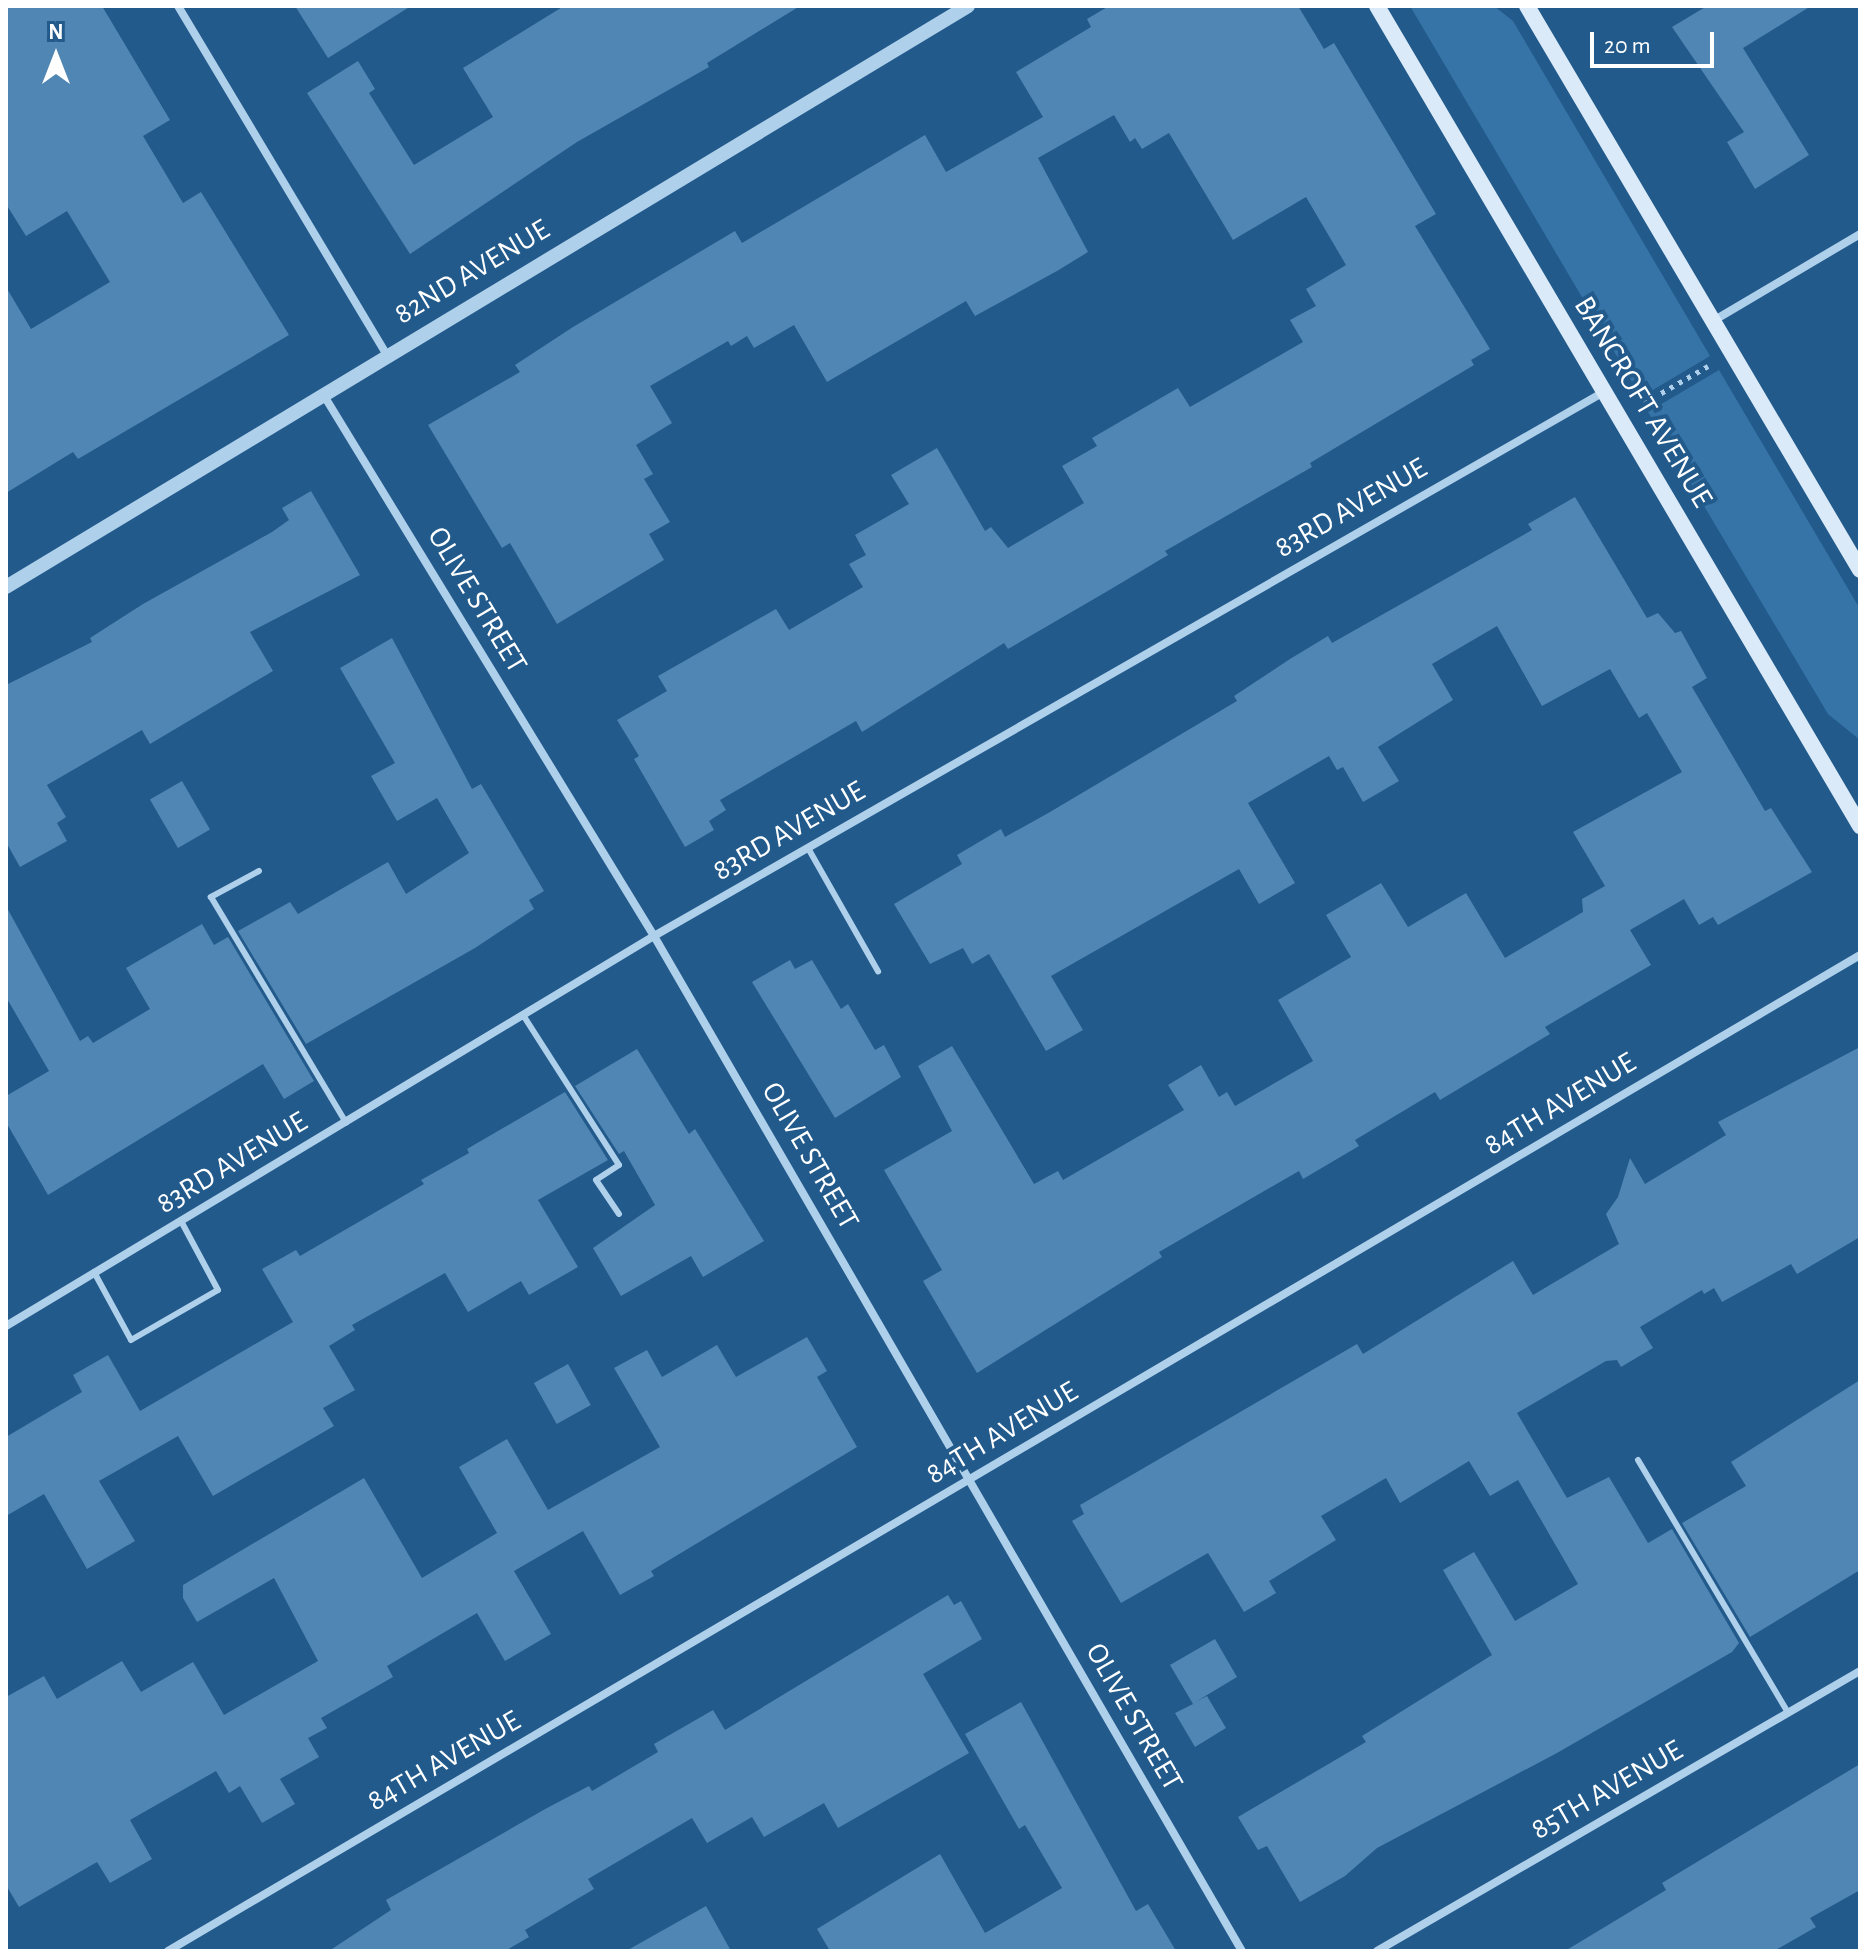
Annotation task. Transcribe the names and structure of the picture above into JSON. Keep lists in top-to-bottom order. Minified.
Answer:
{"streets":{"main road":["BANCROFT AVENUE"],"street":["82ND AVENUE","83RD AVENUE","OLIVE STREET","84TH AVENUE","85TH AVENUE"]},"crossings":[["82ND AVENUE","OLIVE STREET"],["BANCROFT AVENUE","83RD AVENUE"],["83RD AVENUE","OLIVE STREET"],["OLIVE STREET","84TH AVENUE"]],"scale_bar":"20 m","north":"top"}
